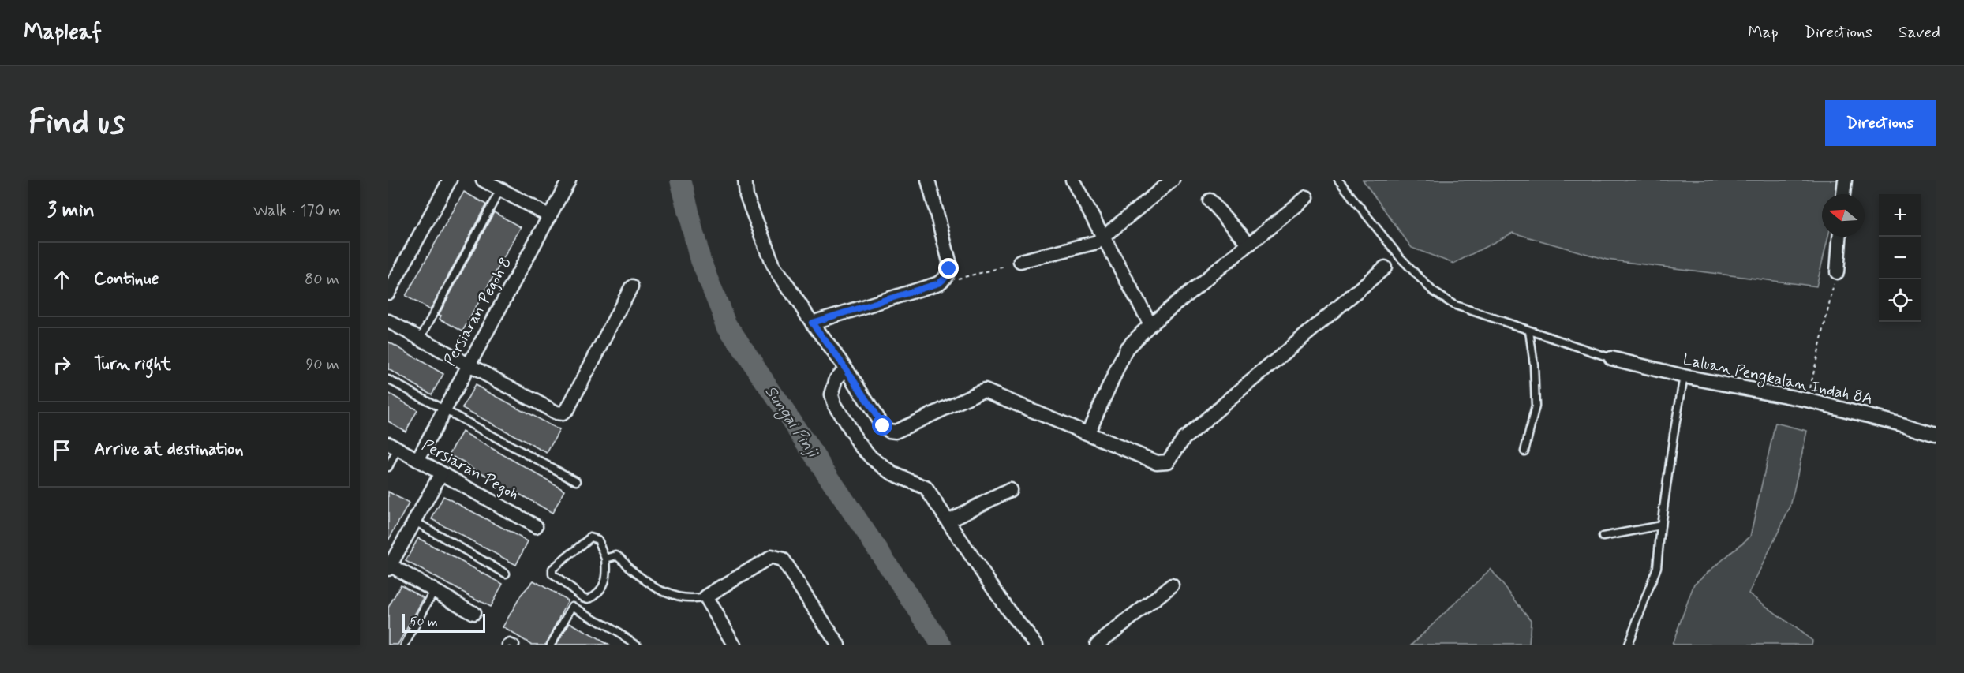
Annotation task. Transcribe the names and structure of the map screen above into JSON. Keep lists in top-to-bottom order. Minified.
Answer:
{"streets":{"street":["Persiaran Pegoh 8","Laluan Pengkalan Indah 8A","Persiaran Pegoh"]},"crossings":[["Persiaran Pegoh 8","Persiaran Pegoh"]],"water":["Sungai Pinji"],"scale_bar":"50 m","north":"left","page":{"header":"Mapleaf","nav":["Map","Directions","Saved"],"buttons":"Directions","title":"Find us","heading":["3 min","Walk · 170 m"],"map_buttons":["+","−"],"list":[["Continue","80 m"],["Turn right","90 m"],"Arrive at destination"],"scale":"50 m"}}
